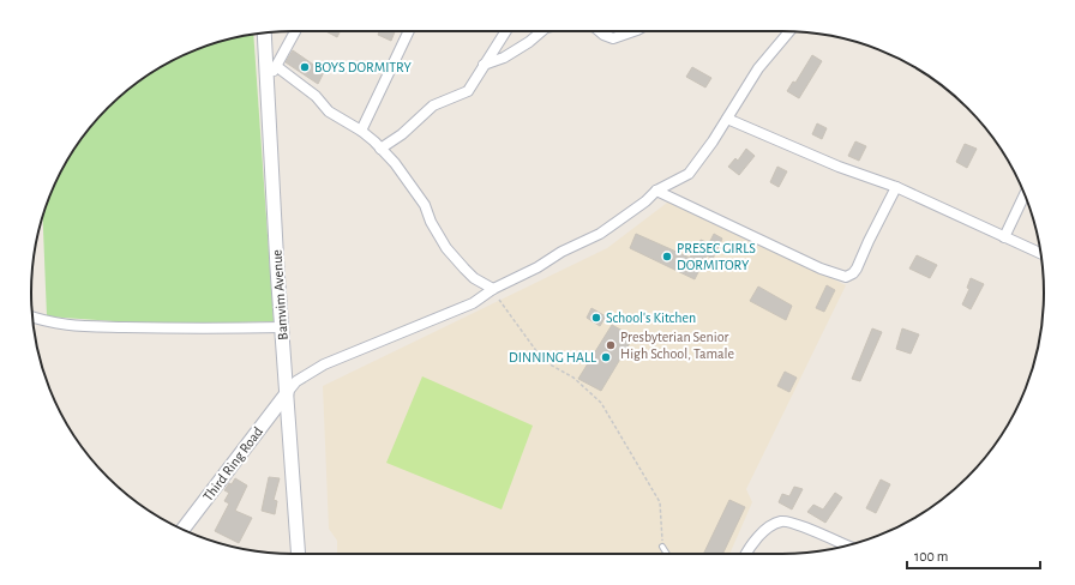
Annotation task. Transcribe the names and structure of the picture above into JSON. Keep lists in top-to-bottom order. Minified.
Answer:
{"streets":{"street":["Bamvim Avenue","Third Ring Road"]},"crossings":[["Bamvim Avenue","Third Ring Road"]],"places":["BOYS DORMITRY","PRESEC GIRLS DORMITORY","School's Kitchen","Presbyterian Senior High School, Tamale","DINNING HALL"],"scale_bar":"100 m"}
